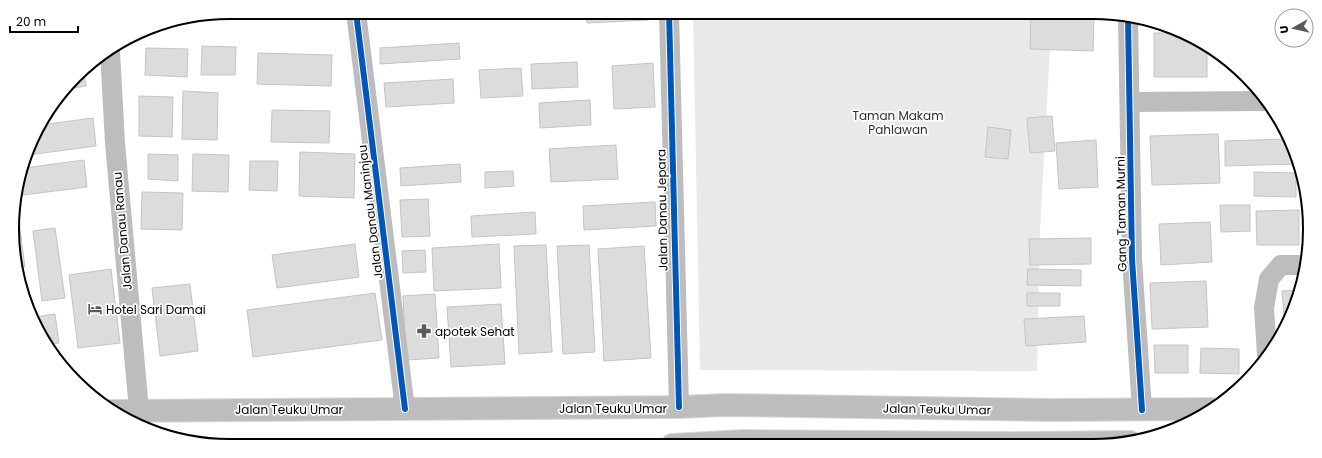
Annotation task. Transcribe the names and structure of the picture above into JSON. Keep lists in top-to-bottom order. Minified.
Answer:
{"streets":{"highway":["Jalan Teuku Umar"],"street":["Jalan Danau Jepara","Jalan Danau Maninjau","Gang Taman Murni","Jalan Danau Ranau"]},"crossings":[["Jalan Danau Jepara","Jalan Teuku Umar"],["Jalan Danau Maninjau","Jalan Teuku Umar"],["Gang Taman Murni","Jalan Teuku Umar"],["Jalan Danau Ranau","Jalan Teuku Umar"]],"parks":["Taman Makam Pahlawan"],"places":{"hotel":["Hotel Sari Damai"],"pharmacy":["apotek Sehat"]},"scale_bar":"20 m","north":"left"}
